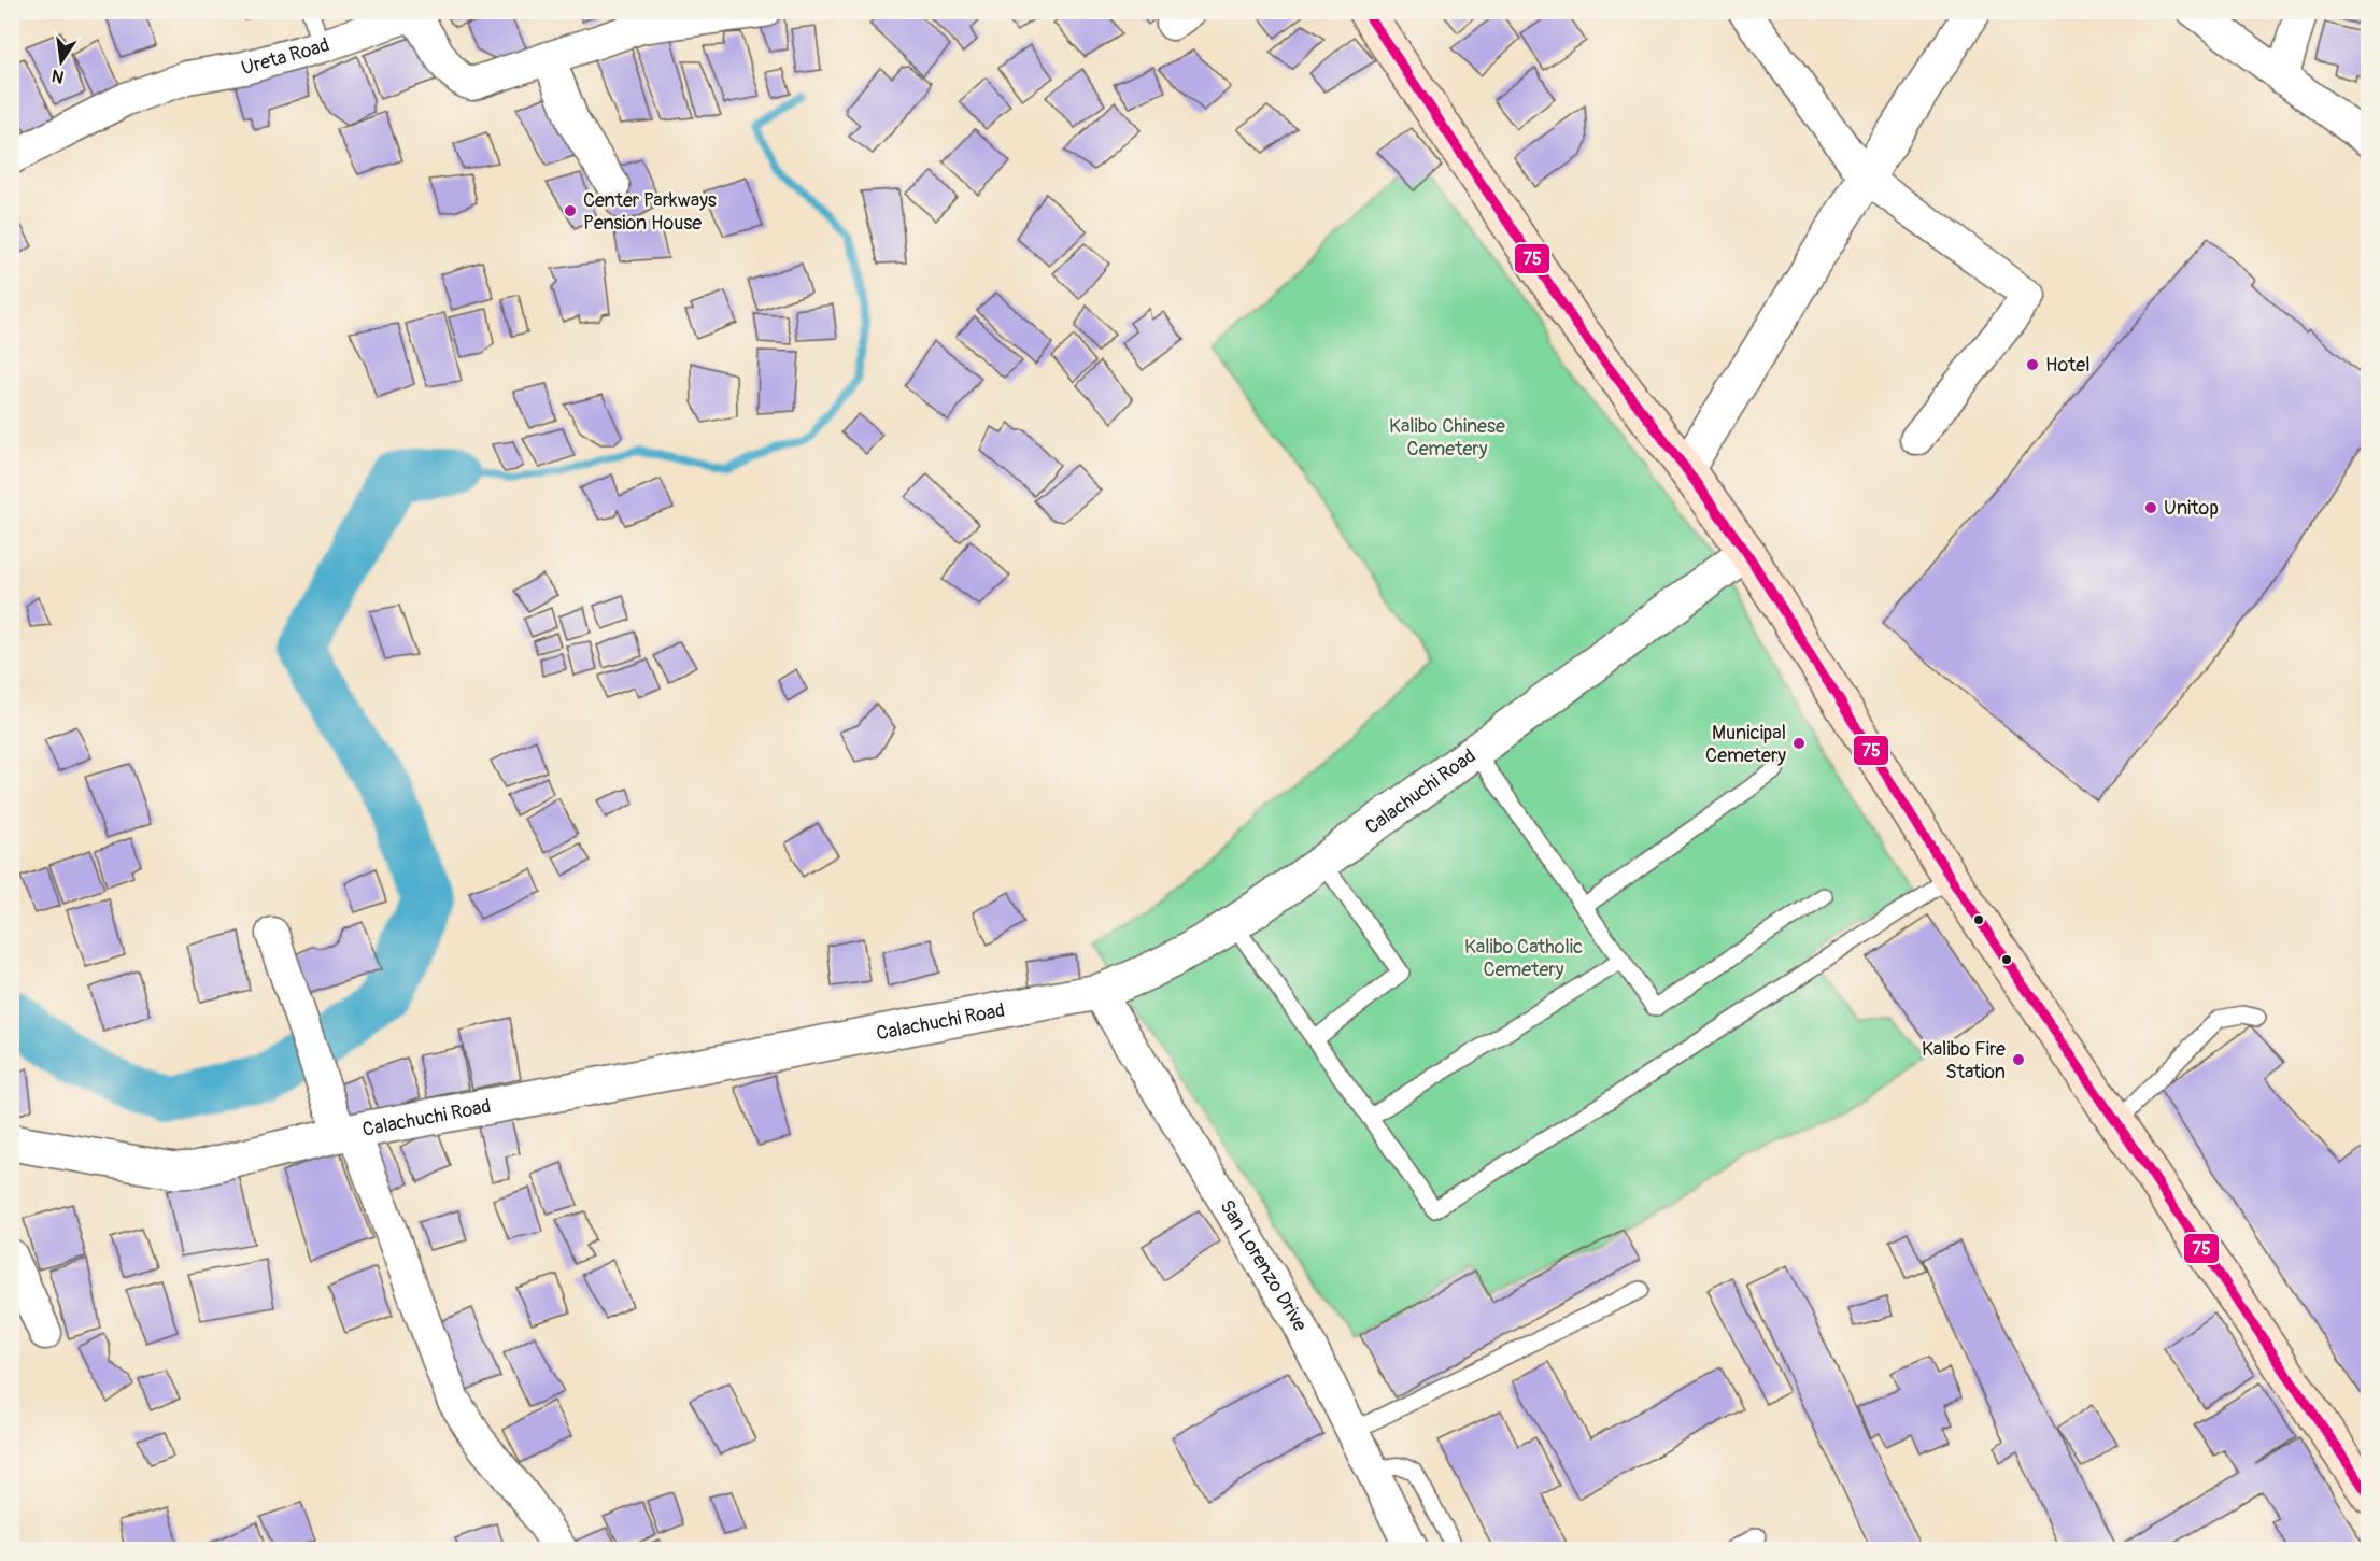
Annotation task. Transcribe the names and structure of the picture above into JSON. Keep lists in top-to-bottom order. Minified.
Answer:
{"streets":{"street":["Ureta Road","Calachuchi Road","San Lorenzo Drive"]},"crossings":[["Calachuchi Road","San Lorenzo Drive"]],"parks":["Kalibo Chinese Cemetery","Kalibo Catholic Cemetery"],"places":["Center Parkways Pension House","Hotel","Unitop","Municipal Cemetery","Kalibo Fire Station"],"lines":["transit line 75"],"north":"bottom"}
